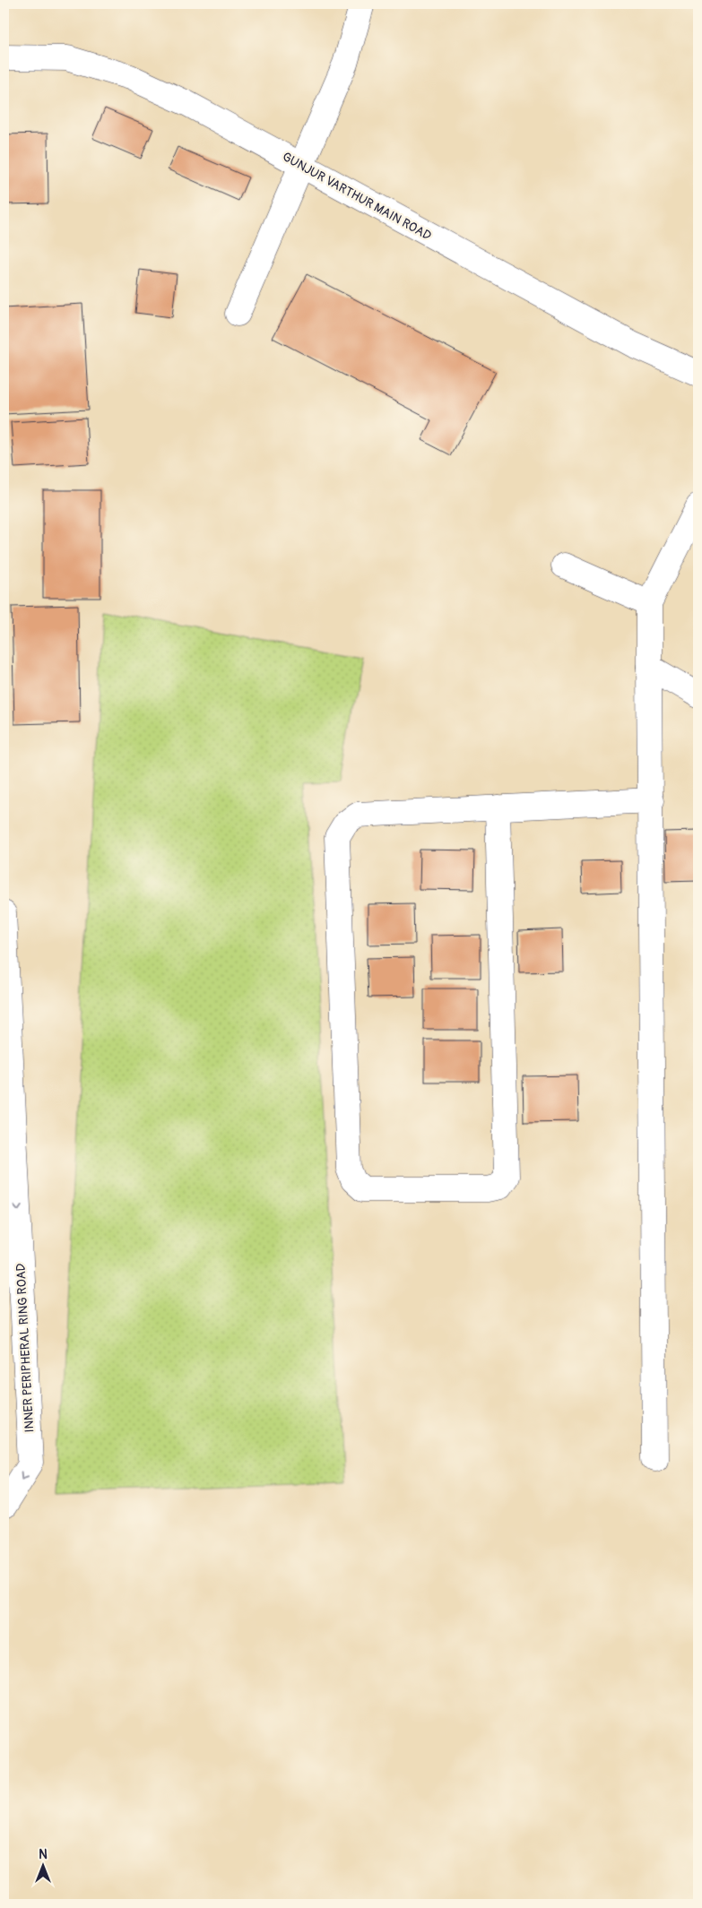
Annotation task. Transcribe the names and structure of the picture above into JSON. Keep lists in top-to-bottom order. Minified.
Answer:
{"streets":{"street":["GUNJUR VARTHUR MAIN ROAD","INNER PERIPHERAL RING ROAD"]},"one_way":["INNER PERIPHERAL RING ROAD"],"north":"top"}
